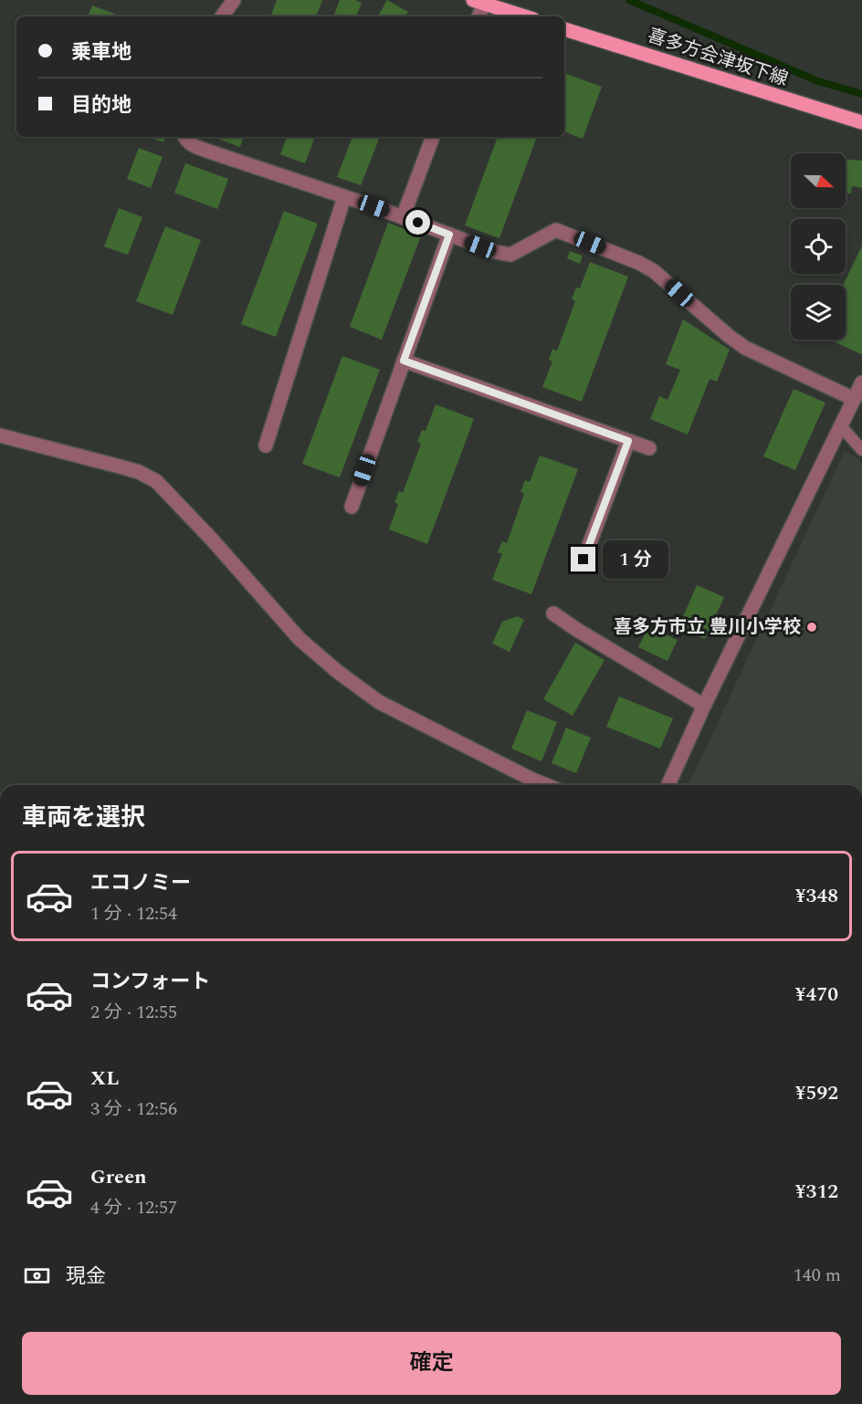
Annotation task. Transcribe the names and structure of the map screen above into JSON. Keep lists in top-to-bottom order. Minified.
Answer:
{"streets":{"main road":["喜多方会津坂下線"]},"places":["喜多方市立 豊川小学校"],"north":"right","page":{"banner":["乗車地","目的地"],"bubble":"1 分","heading":"車両を選択","list":[{"name":"エコノミー","note":"1 分 · 12:54","value":"¥348"},{"name":"コンフォート","note":"2 分 · 12:55","value":"¥470"},{"name":"XL","note":"3 分 · 12:56","value":"¥592"},{"name":"Green","note":"4 分 · 12:57","value":"¥312"}],"pay":["現金","140 m"],"buttons":"確定"}}
